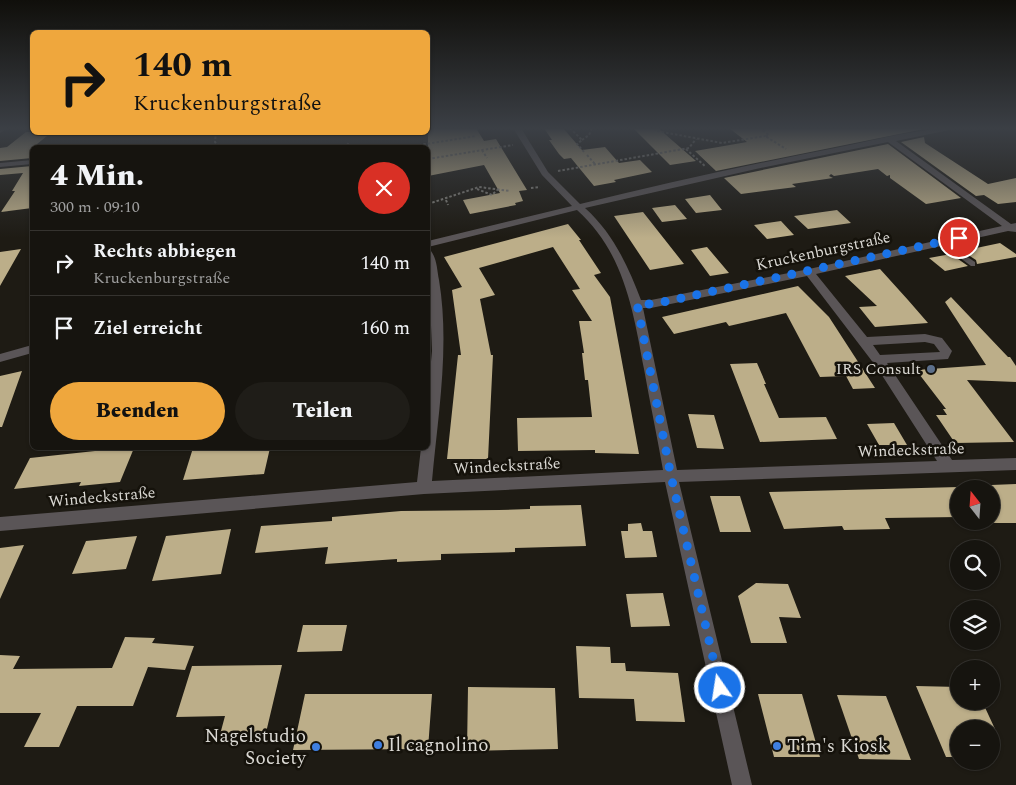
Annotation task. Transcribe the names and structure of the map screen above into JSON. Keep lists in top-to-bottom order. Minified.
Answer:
{"streets":{"street":["Kruckenburgstraße","Windeckstraße"]},"places":["IRS Consult","Il cagnolino","Tim's Kiosk","Nagelstudio Society"],"north":"top","page":{"turn":["140 m","Kruckenburgstraße"],"heading":["4 Min.","300 m · 09:10"],"list":[{"name":"Rechts abbiegen","note":"Kruckenburgstraße","value":"140 m"},{"name":"Ziel erreicht","value":"160 m"}],"buttons":["Beenden","Teilen"],"map_buttons":["+","−"]}}
